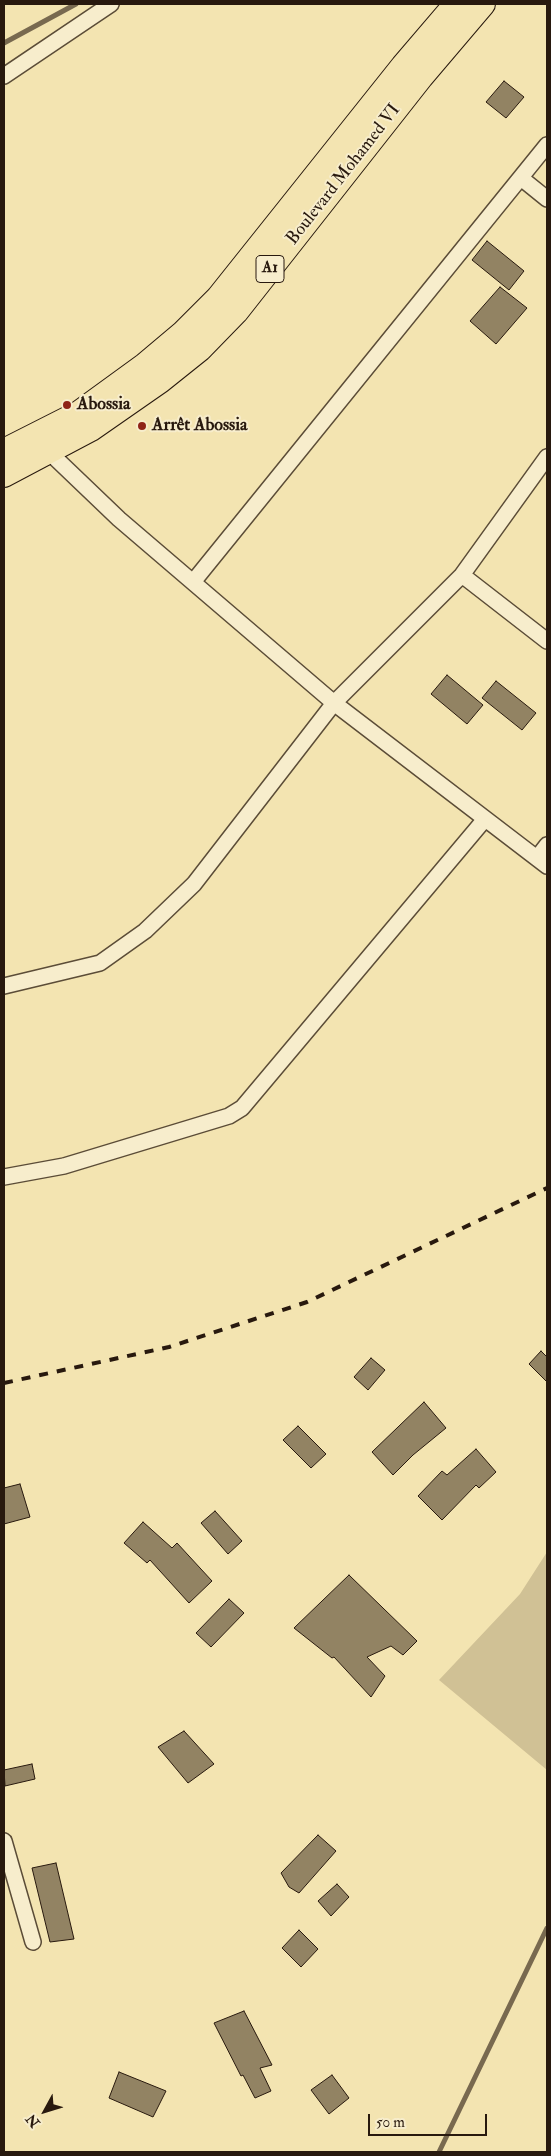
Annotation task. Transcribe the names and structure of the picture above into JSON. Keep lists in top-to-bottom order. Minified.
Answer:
{"streets":{"main road":["Boulevard Mohamed VI","A1"]},"places":["Abossia","Arrêt Abossia"],"scale_bar":"50 m","north":"bottom left"}
